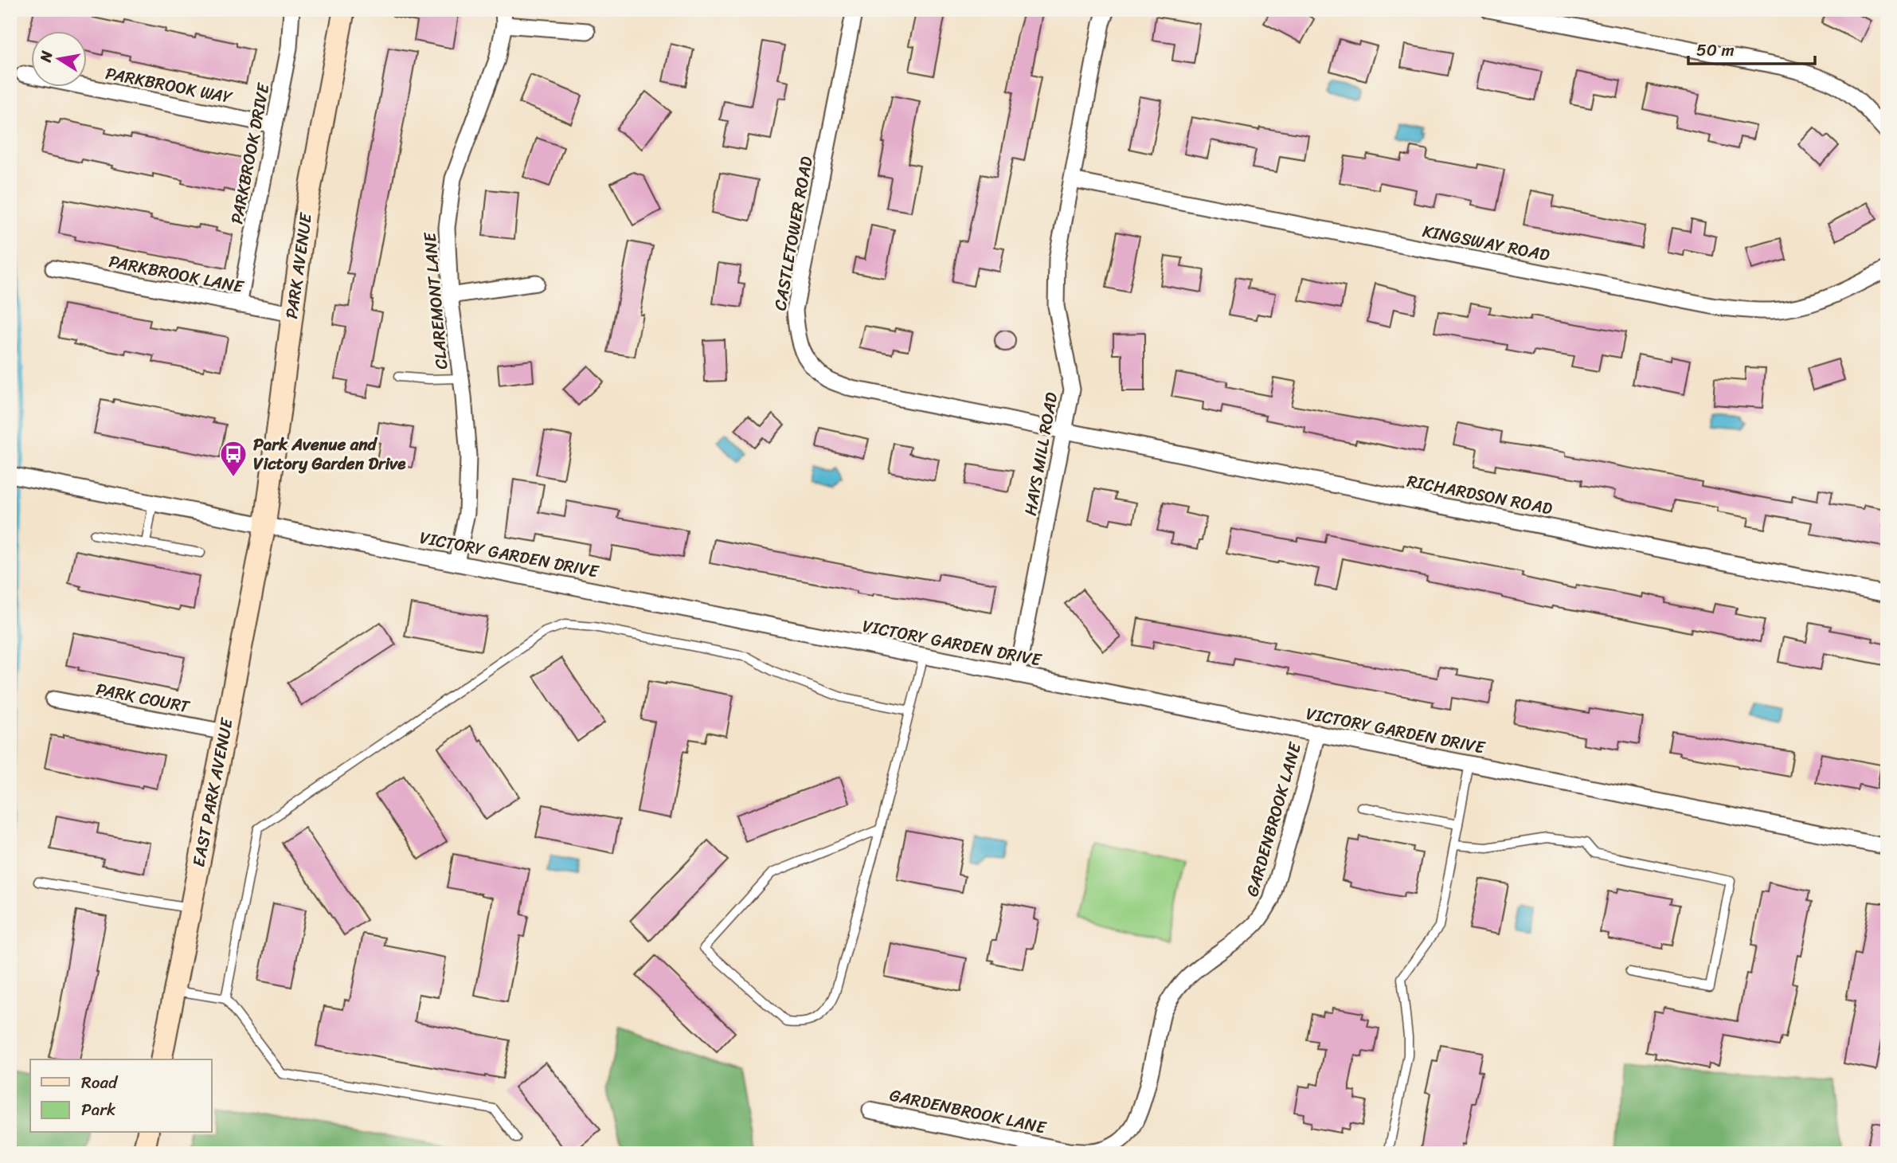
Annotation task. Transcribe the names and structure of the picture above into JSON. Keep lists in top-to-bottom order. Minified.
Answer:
{"streets":{"main road":["PARK AVENUE","EAST PARK AVENUE"],"street":["PARKBROOK WAY","PARKBROOK DRIVE","CASTLETOWER ROAD","KINGSWAY ROAD","PARKBROOK LANE","CLAREMONT LANE","HAYS MILL ROAD","RICHARDSON ROAD","VICTORY GARDEN DRIVE","PARK COURT","GARDENBROOK LANE"]},"crossings":[["PARKBROOK WAY","PARKBROOK DRIVE"],["PARKBROOK DRIVE","PARKBROOK LANE"],["CASTLETOWER ROAD","HAYS MILL ROAD"],["CASTLETOWER ROAD","RICHARDSON ROAD"],["KINGSWAY ROAD","HAYS MILL ROAD"],["PARK AVENUE","PARKBROOK LANE"],["PARK AVENUE","VICTORY GARDEN DRIVE"],["PARK AVENUE","EAST PARK AVENUE"],["CLAREMONT LANE","VICTORY GARDEN DRIVE"],["HAYS MILL ROAD","RICHARDSON ROAD"],["HAYS MILL ROAD","VICTORY GARDEN DRIVE"],["VICTORY GARDEN DRIVE","EAST PARK AVENUE"],["VICTORY GARDEN DRIVE","GARDENBROOK LANE"],["PARK COURT","EAST PARK AVENUE"]],"places":{"bus stop":["Park Avenue and Victory Garden Drive"]},"legend":["Road","Park"],"scale_bar":"50 m","north":"left"}
